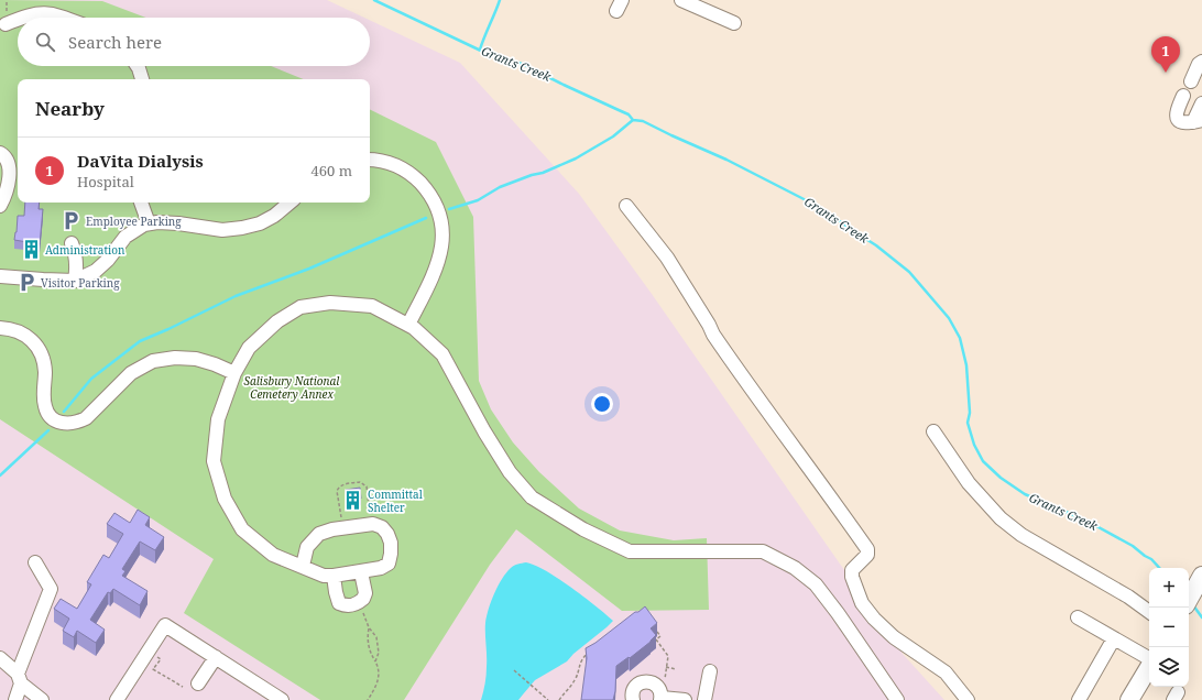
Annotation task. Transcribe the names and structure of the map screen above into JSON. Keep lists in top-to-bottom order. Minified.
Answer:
{"water":["Grants Creek"],"parks":["Salisbury National Cemetery Annex"],"places":{"parking":["Employee Parking","Visitor Parking"],"building":["Administration","Committal Shelter"]},"page":{"search":"Search here","pins":"1","heading":"Nearby","list":[{"mark":"1","name":"DaVita Dialysis","note":"Hospital","value":"460 m"}],"map_buttons":["+","−"]}}
